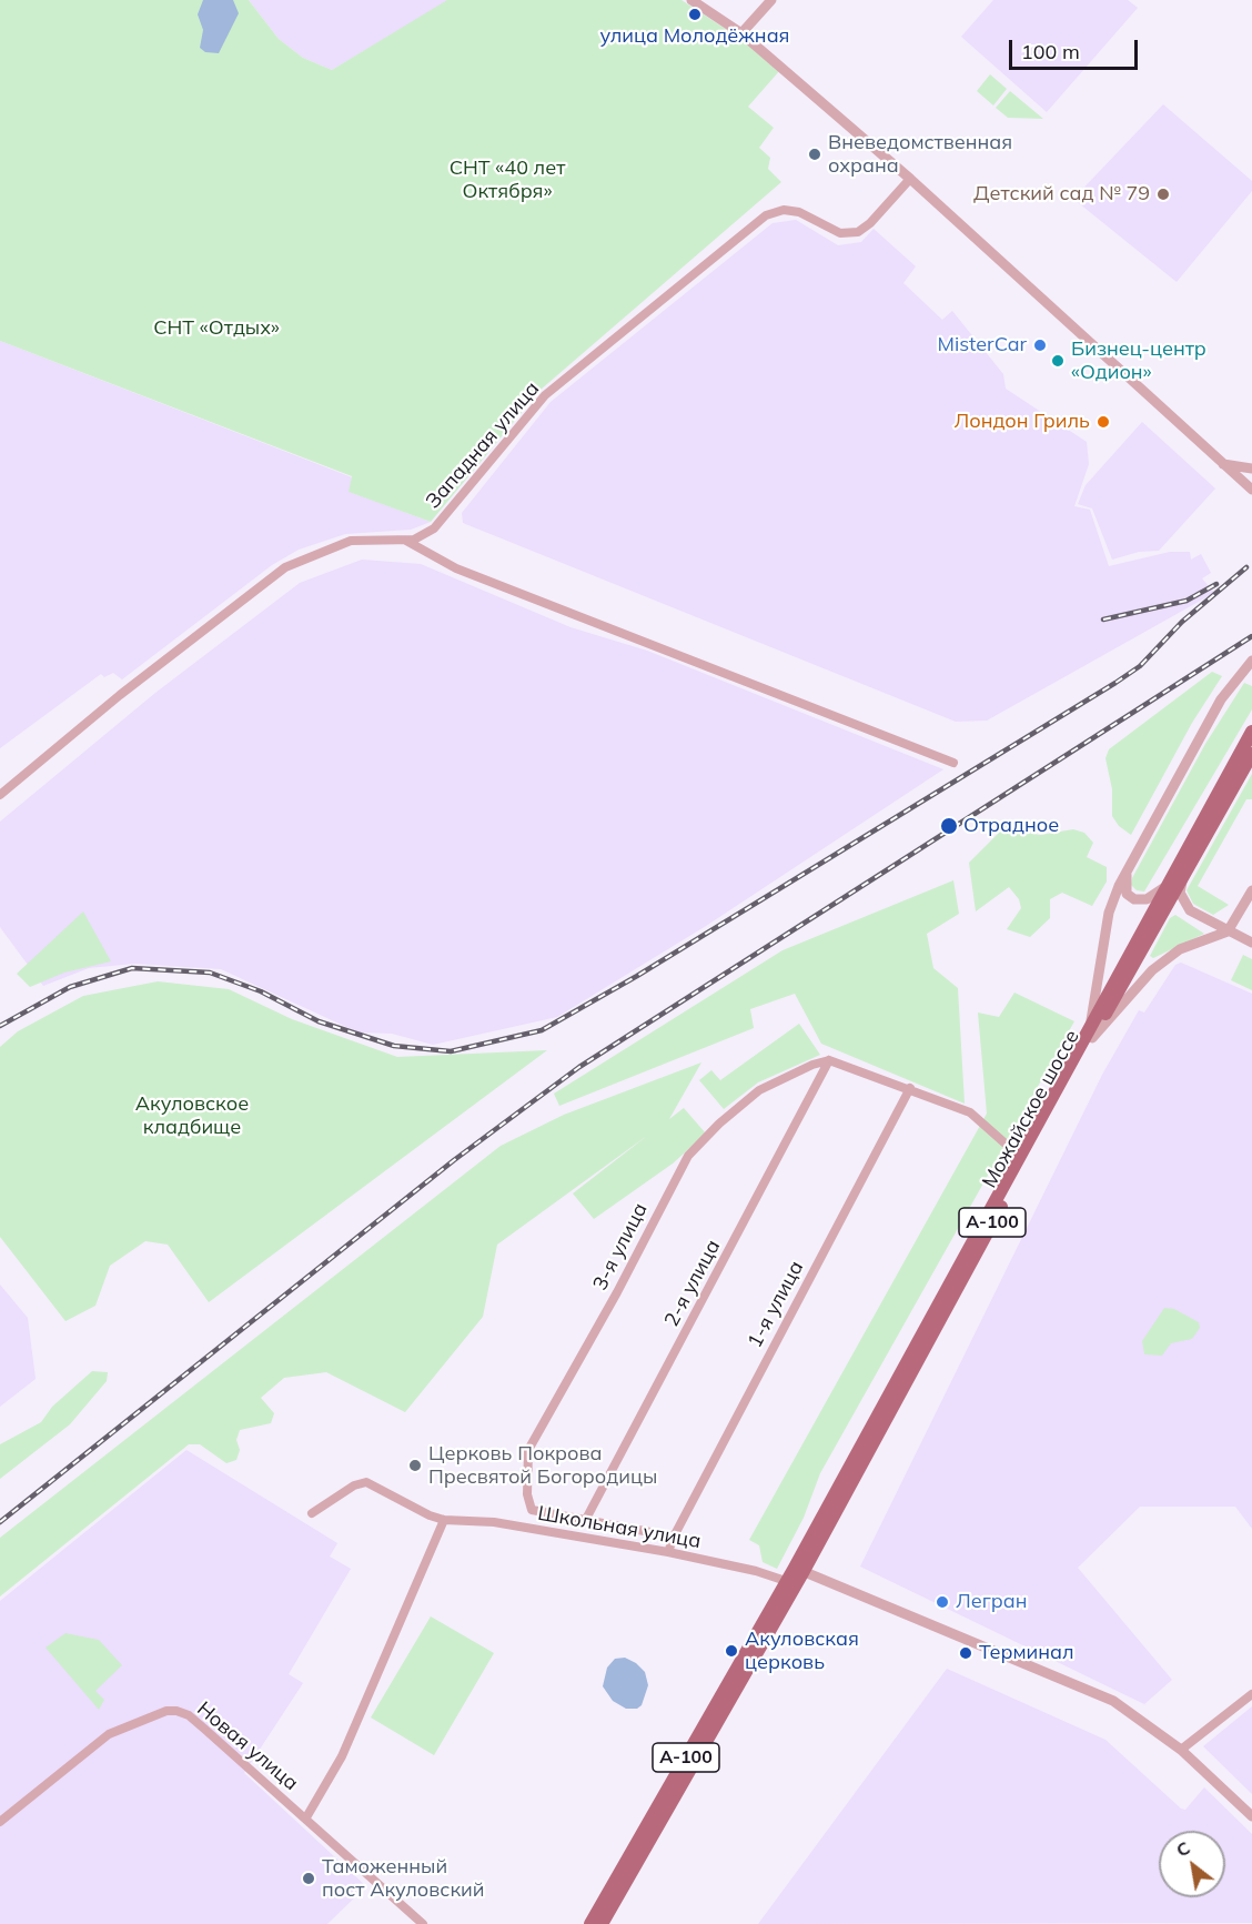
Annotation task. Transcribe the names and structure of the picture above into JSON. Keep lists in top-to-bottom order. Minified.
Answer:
{"streets":{"main road":["Можайское шоссе","А-100"],"street":["Западная улица","3-я улица","2-я улица","1-я улица","Школьная улица","Новая улица"]},"crossings":[["Можайское шоссе","А-100"],["Можайское шоссе","Школьная улица"],["А-100","Школьная улица"],["3-я улица","2-я улица"],["1-я улица","Школьная улица"]],"parks":["СНТ «40 лет Октября»","СНТ «Отдых»","Акуловское кладбище"],"places":["улица Молодёжная","Вневедомственная охрана","Детский сад № 79","MisterCar","Бизнец-центр «Одион»","Лондон Гриль","Отрадное","Церковь Покрова Пресвятой Богородицы","Легран","Акуловская церковь","Терминал","Таможенный пост Акуловский"],"scale_bar":"100 m","north":"top left"}
